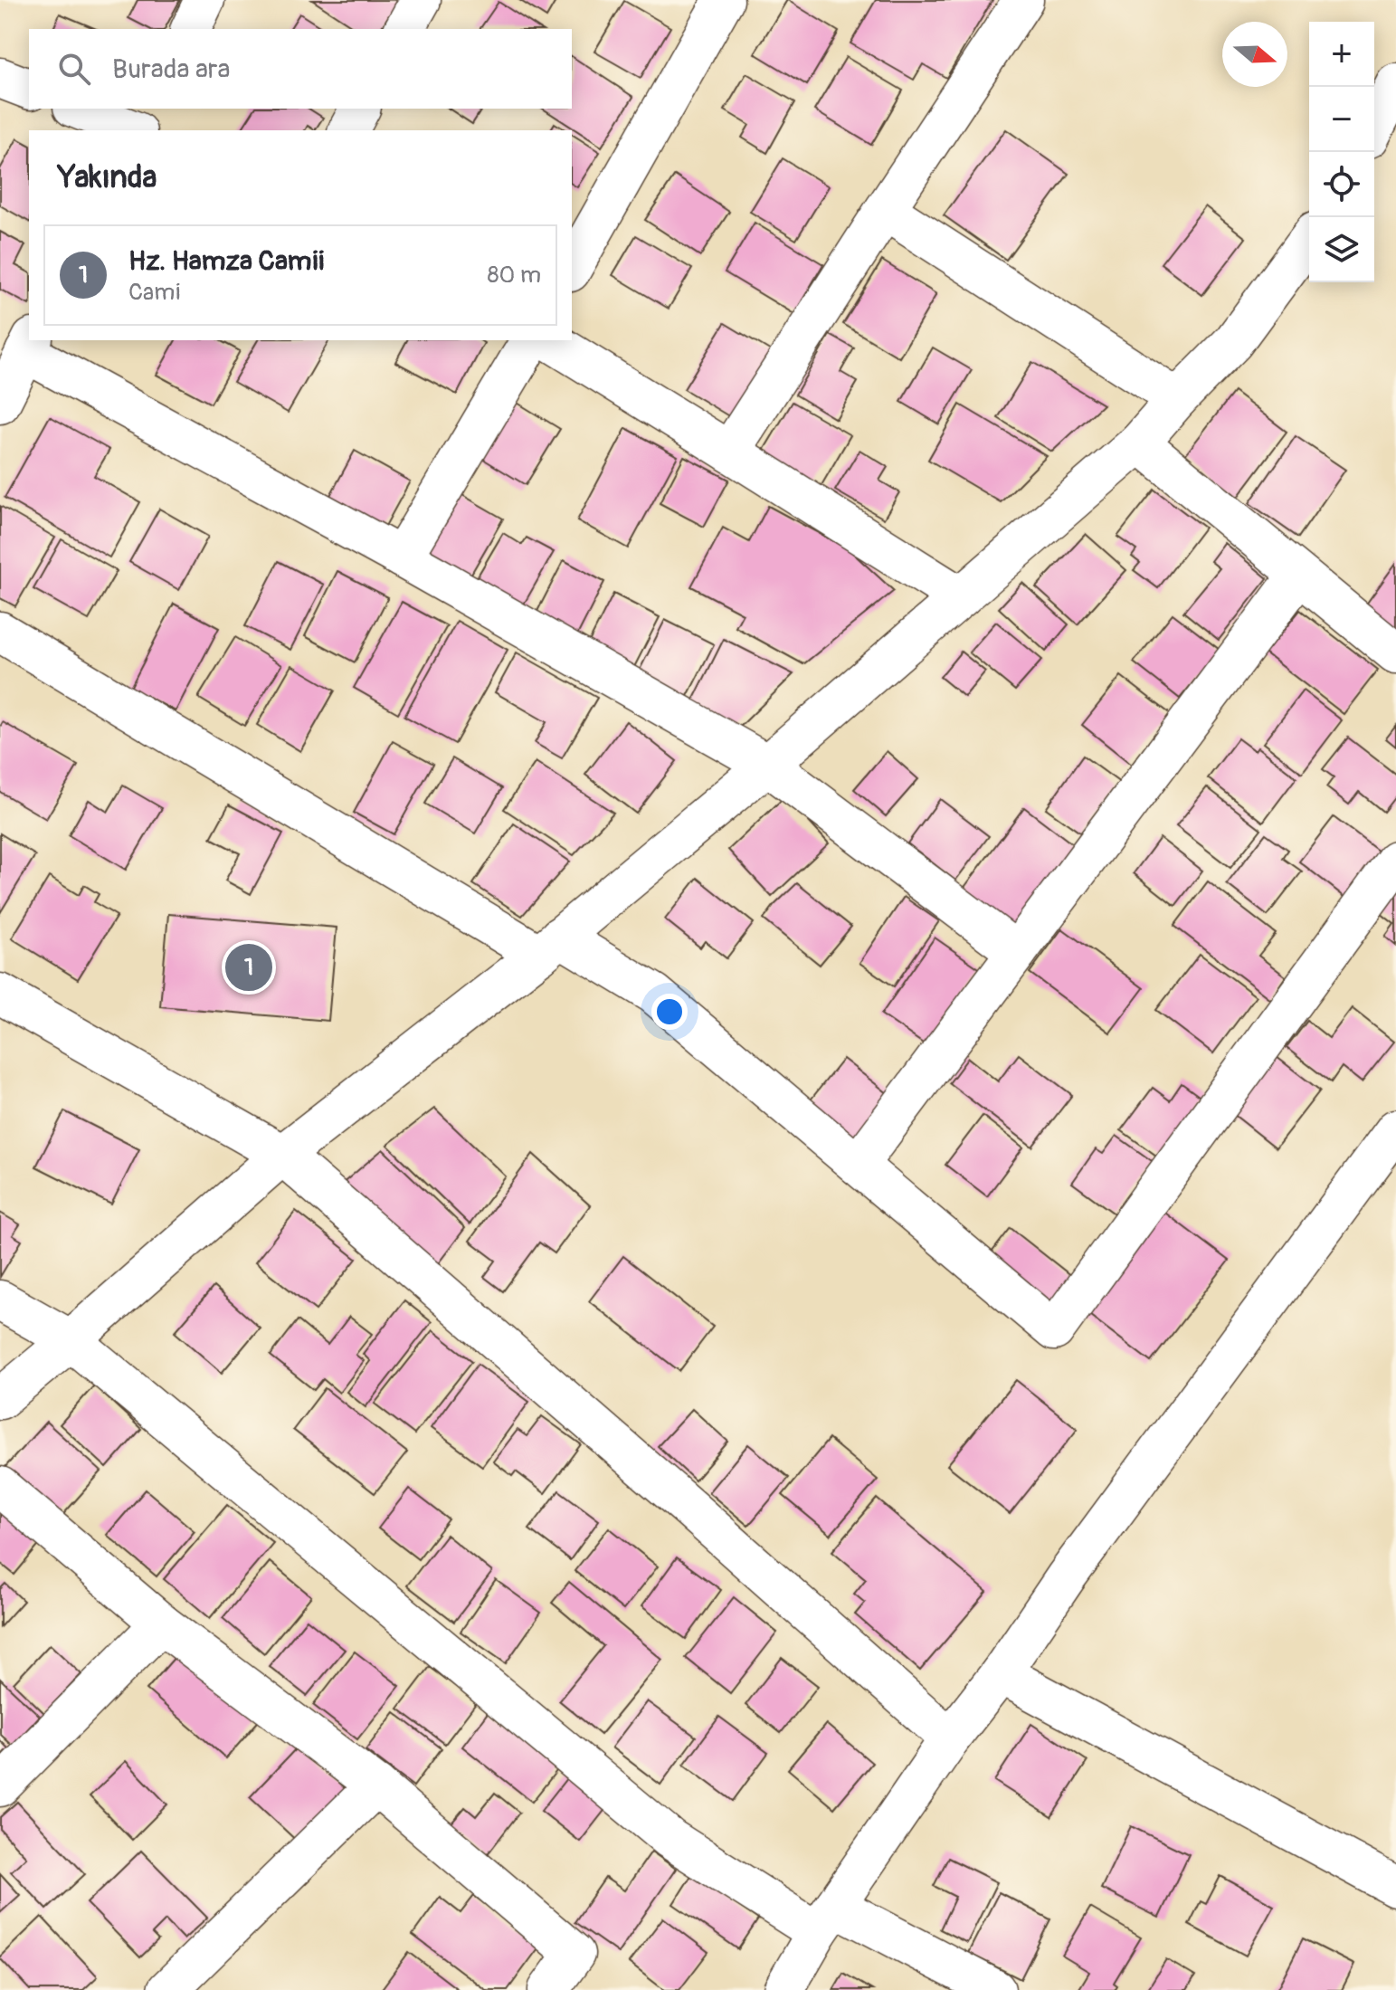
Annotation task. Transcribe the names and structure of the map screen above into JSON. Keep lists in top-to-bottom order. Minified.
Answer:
{"north":"right","page":{"map_buttons":["+","−"],"search":"Burada ara","heading":"Yakında","list":[{"mark":"1","name":"Hz. Hamza Camii","note":"Cami","value":"80 m"}],"pins":"1"}}
